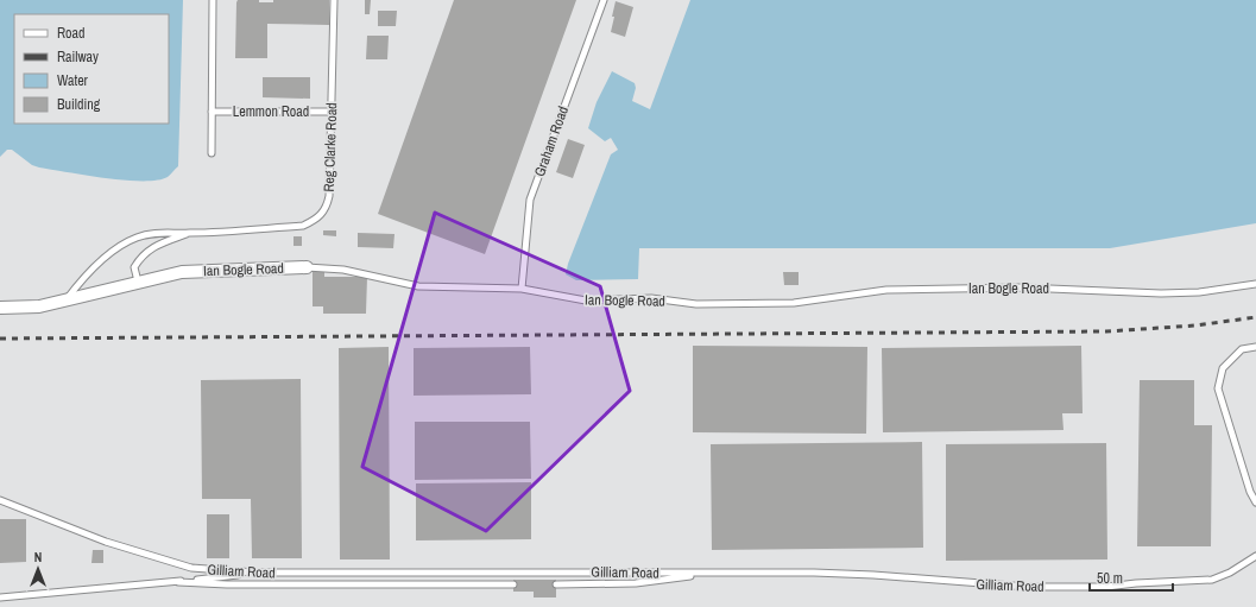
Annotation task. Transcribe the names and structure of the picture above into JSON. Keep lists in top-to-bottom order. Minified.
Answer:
{"streets":{"street":["Ian Bogle Road"],"lane":["Lemmon Road","Graham Road","Reg Clarke Road","Gilliam Road"]},"crossings":[["Lemmon Road","Reg Clarke Road"],["Graham Road","Ian Bogle Road"]],"legend":["Road","Railway","Water","Building"],"scale_bar":"50 m","north":"top"}
